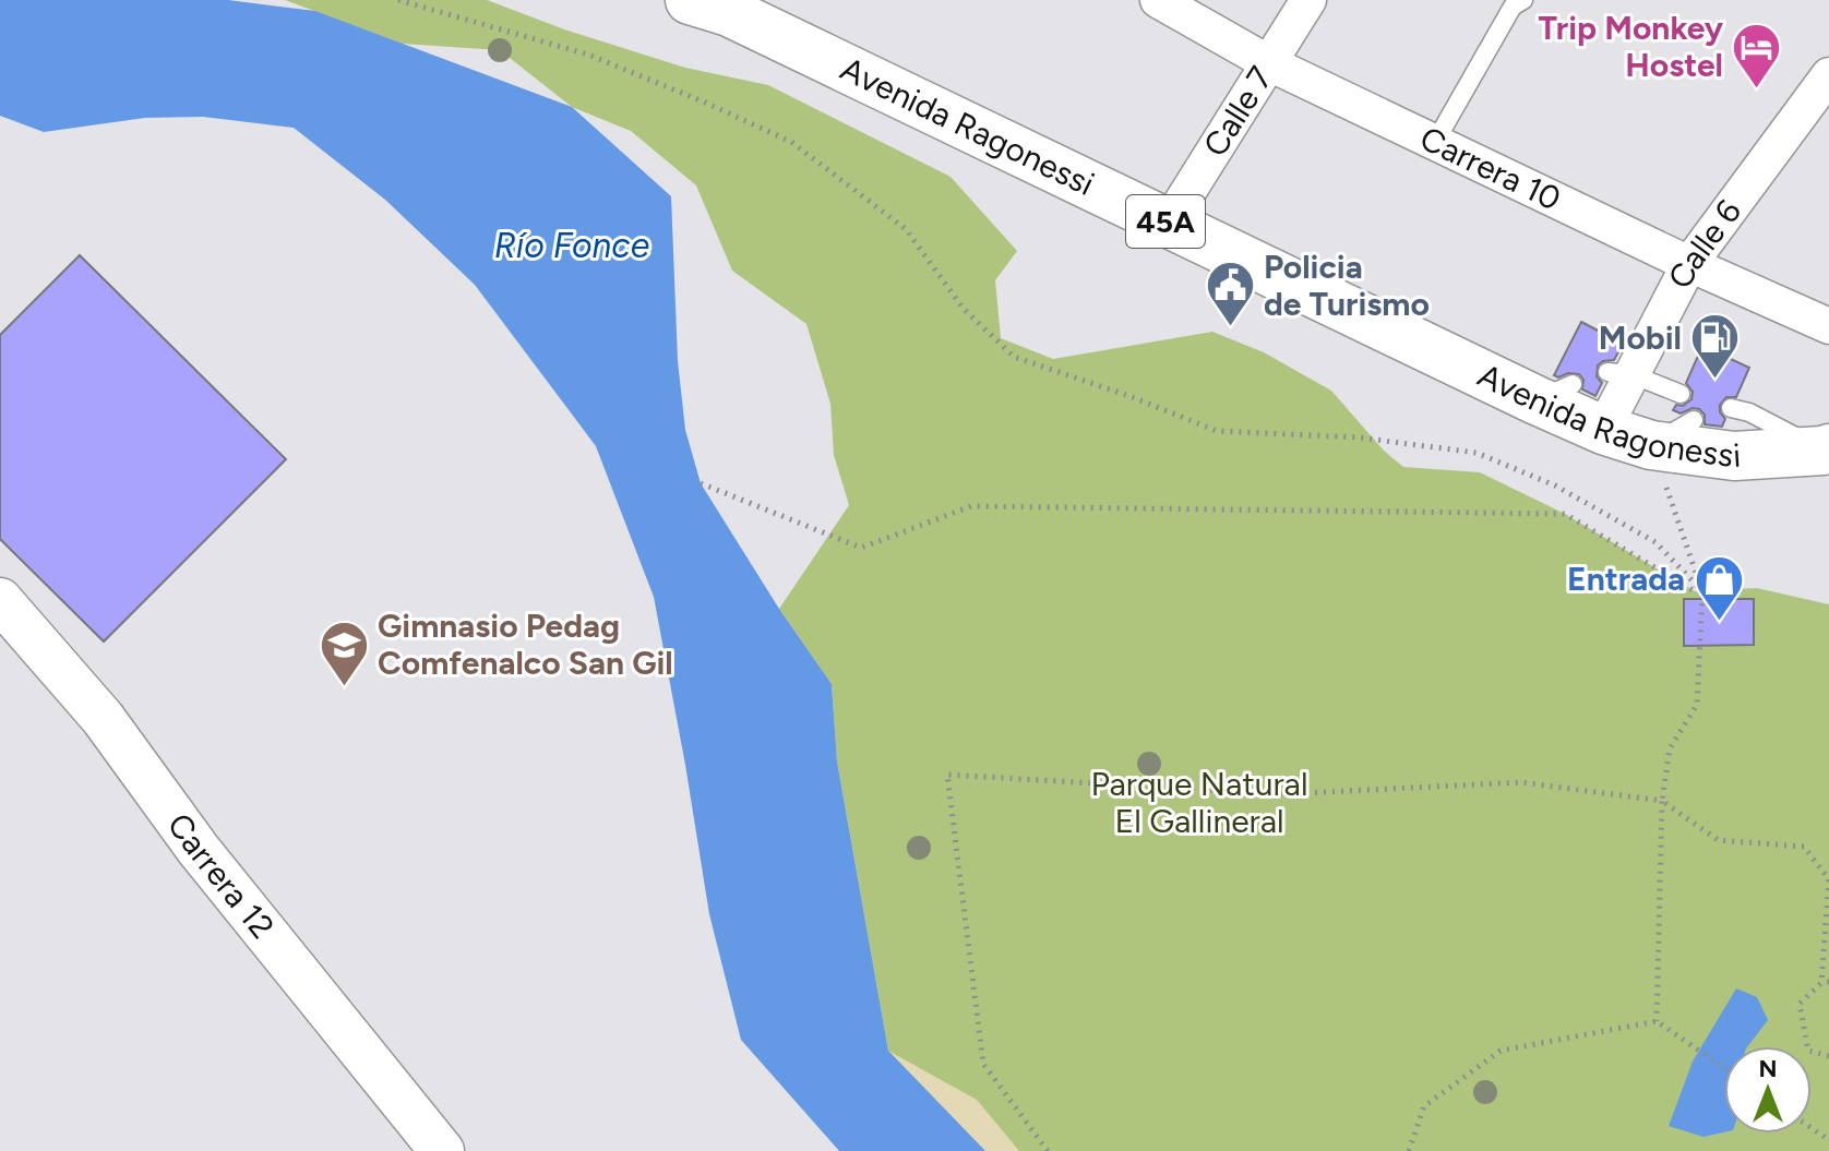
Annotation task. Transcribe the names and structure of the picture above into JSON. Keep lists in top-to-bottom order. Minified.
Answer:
{"streets":{"highway":["Avenida Ragonessi","45A"],"street":["Calle 7","Carrera 10","Calle 6","Carrera 12"]},"crossings":[["Calle 7","Avenida Ragonessi"],["Calle 7","Carrera 10"],["Avenida Ragonessi","Calle 6"],["Carrera 10","Calle 6"]],"water":["Río Fonce"],"parks":["Parque Natural El Gallineral"],"places":{"hotel":["Trip Monkey Hostel"],"public building":["Policia de Turismo"],"fuel station":["Mobil"],"shop":["Entrada"],"school or university":["Gimnasio Pedag Comfenalco San Gil"]},"north":"top"}
